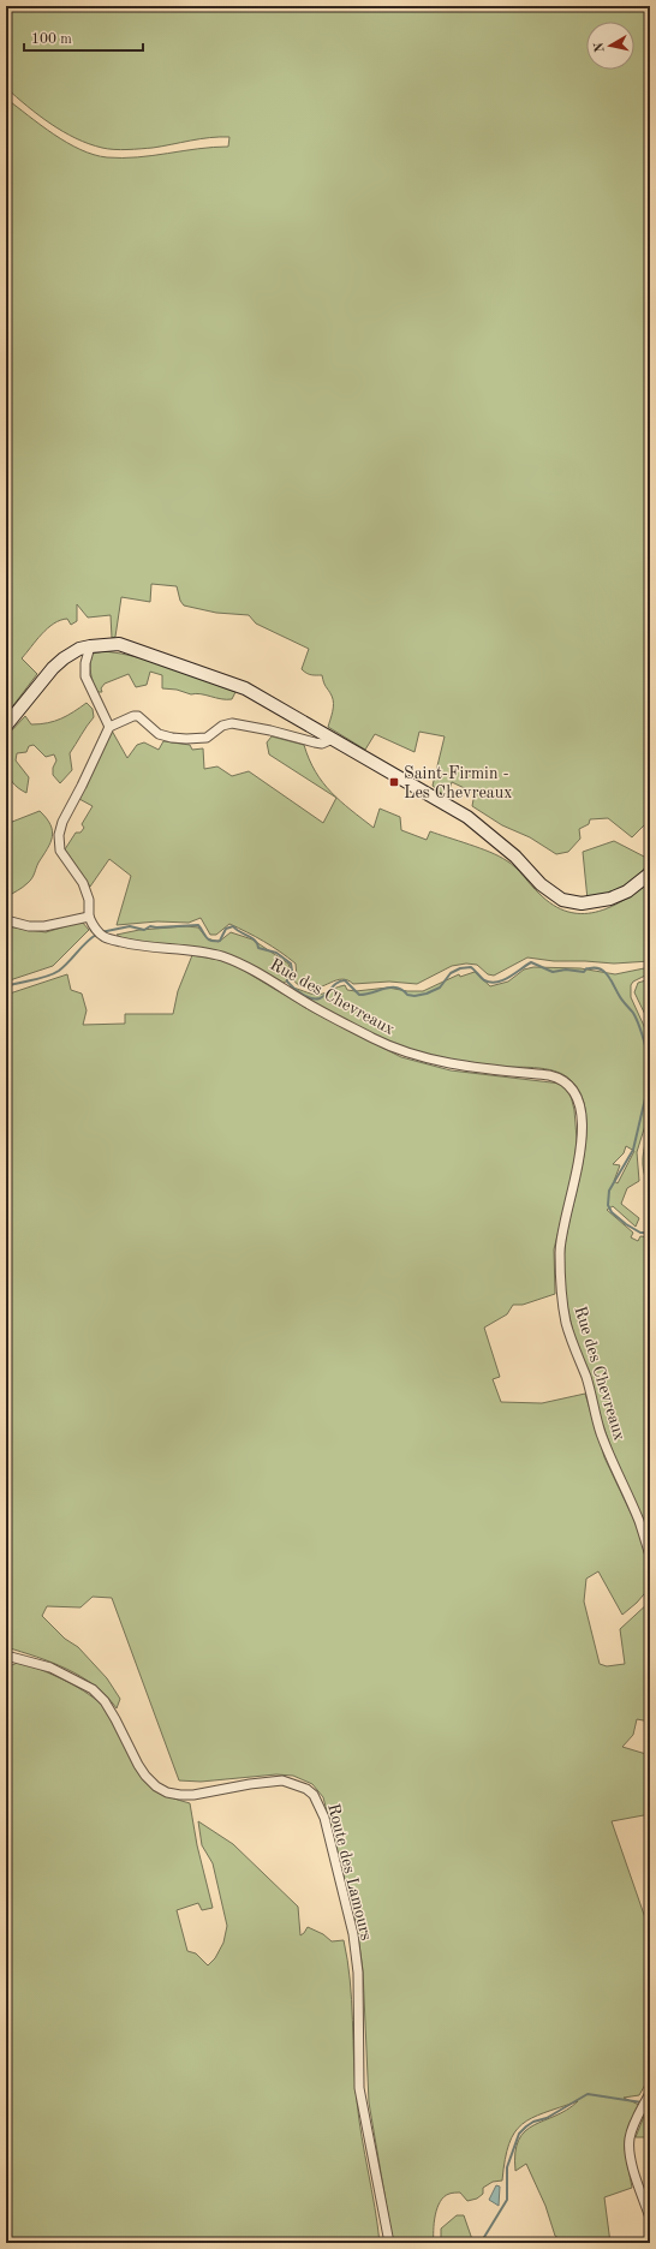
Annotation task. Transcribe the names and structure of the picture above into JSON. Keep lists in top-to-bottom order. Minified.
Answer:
{"streets":{"street":["Rue des Chevreaux","Route des Lamours"]},"places":{"transit":["Saint-Firmin - Les Chevreaux"]},"scale_bar":"100 m","north":"left"}
